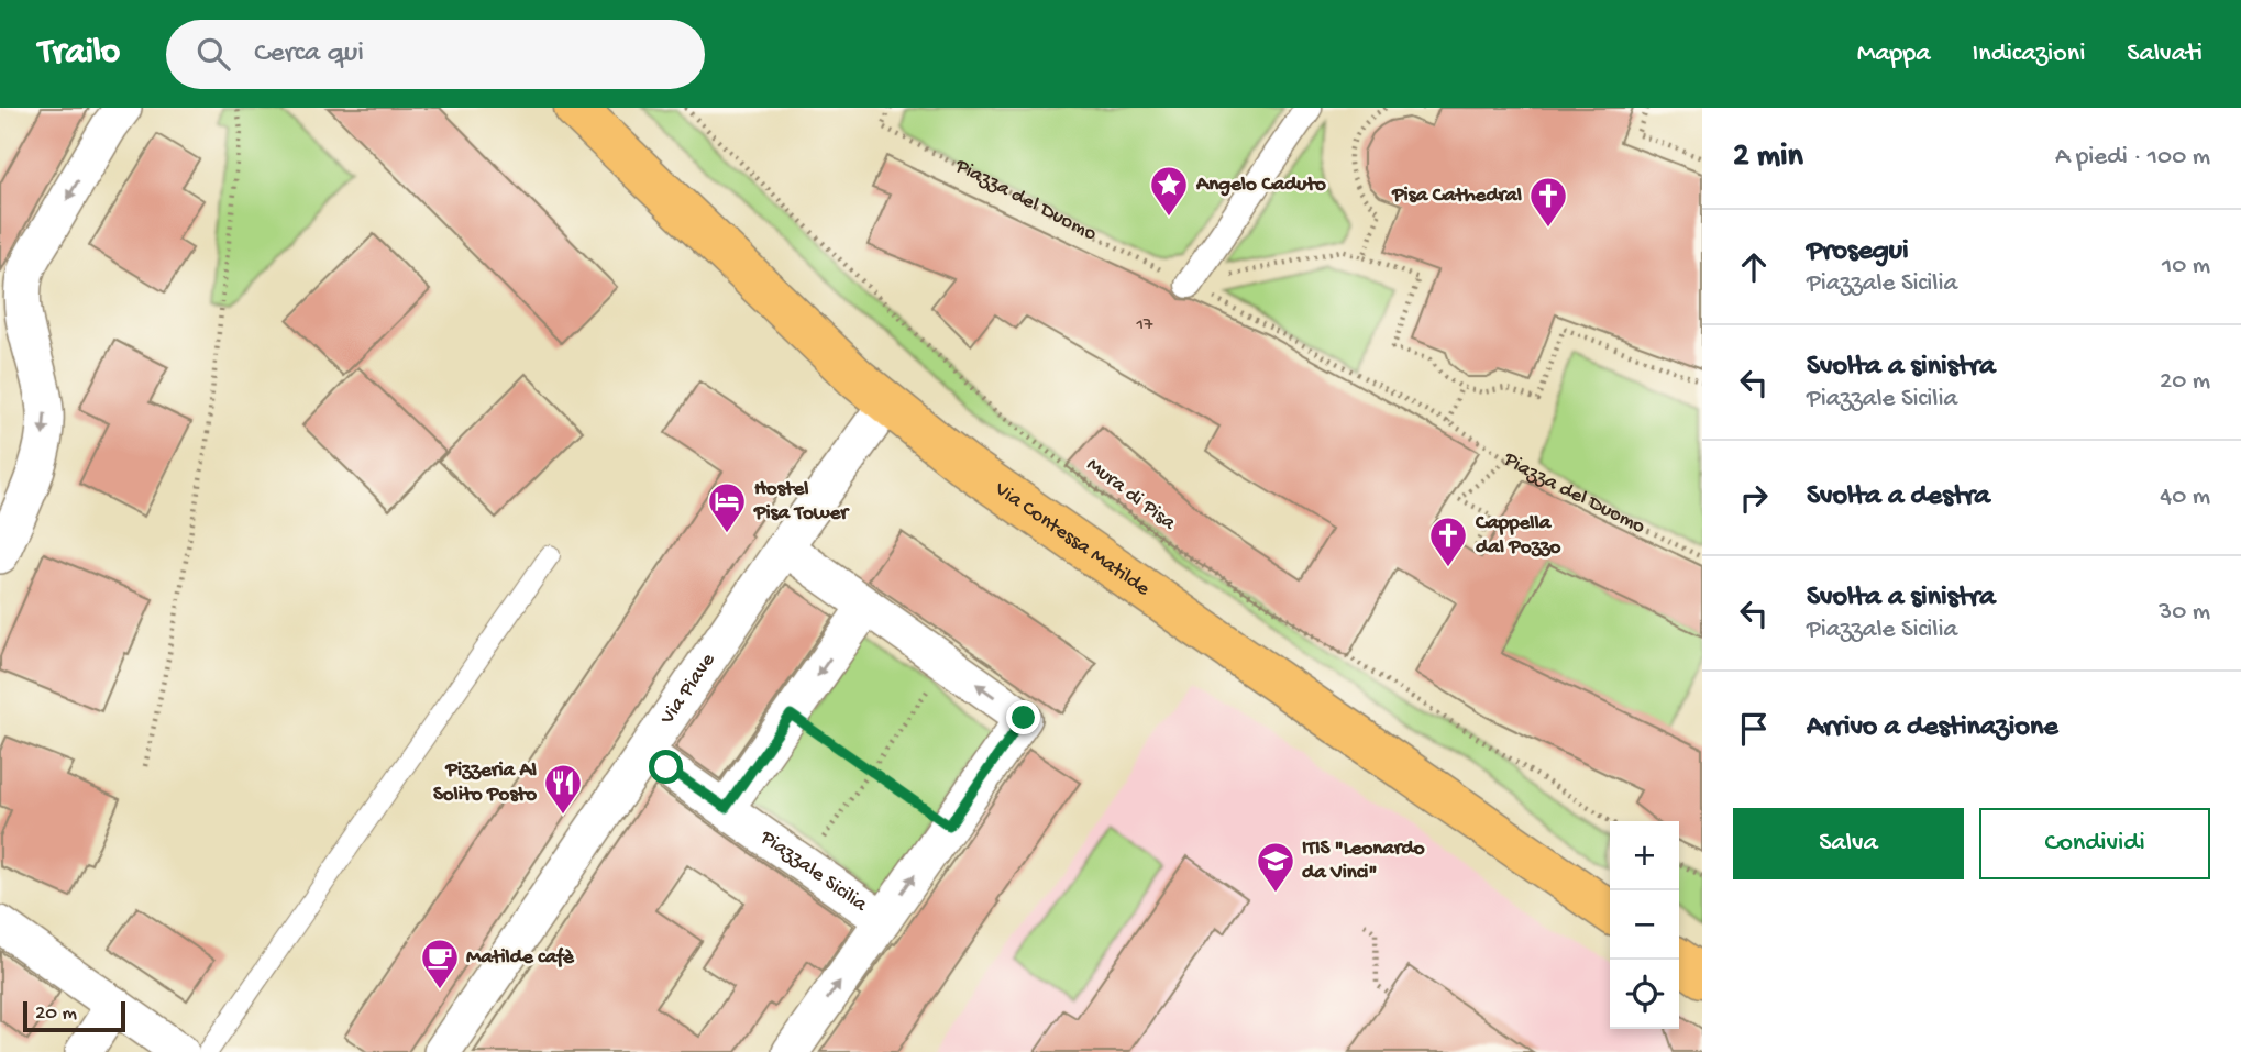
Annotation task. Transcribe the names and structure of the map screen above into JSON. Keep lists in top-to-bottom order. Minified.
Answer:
{"streets":{"main road":["Via Contessa Matilde"],"street":["Via Piave","Piazzale Sicilia"],"path":["Piazza del Duomo","Mura di Pisa"]},"crossings":[["Via Contessa Matilde","Via Piave"],["Via Piave","Piazzale Sicilia"]],"places":{"place":["Angelo Caduto"],"church":["Pisa Cathedral","Cappella dal Pozzo"],"hotel":["Hostel Pisa Tower"],"restaurant":["Pizzeria Al Solito Posto"],"school or university":["ITIS \"Leonardo da Vinci\""],"cafe":["Matilde cafè"]},"house_numbers":["17"],"scale_bar":"20 m","page":{"header":"Trailo","search":"Cerca qui","nav":["Mappa","Indicazioni","Salvati"],"heading":["2 min","A piedi · 100 m"],"list":[["Prosegui","Piazzale Sicilia","10 m"],["Svolta a sinistra","Piazzale Sicilia","20 m"],["Svolta a destra","40 m"],["Svolta a sinistra","Piazzale Sicilia","30 m"],"Arrivo a destinazione"],"buttons":["Salva","Condividi"],"map_buttons":["+","−"],"scale":"20 m"}}
